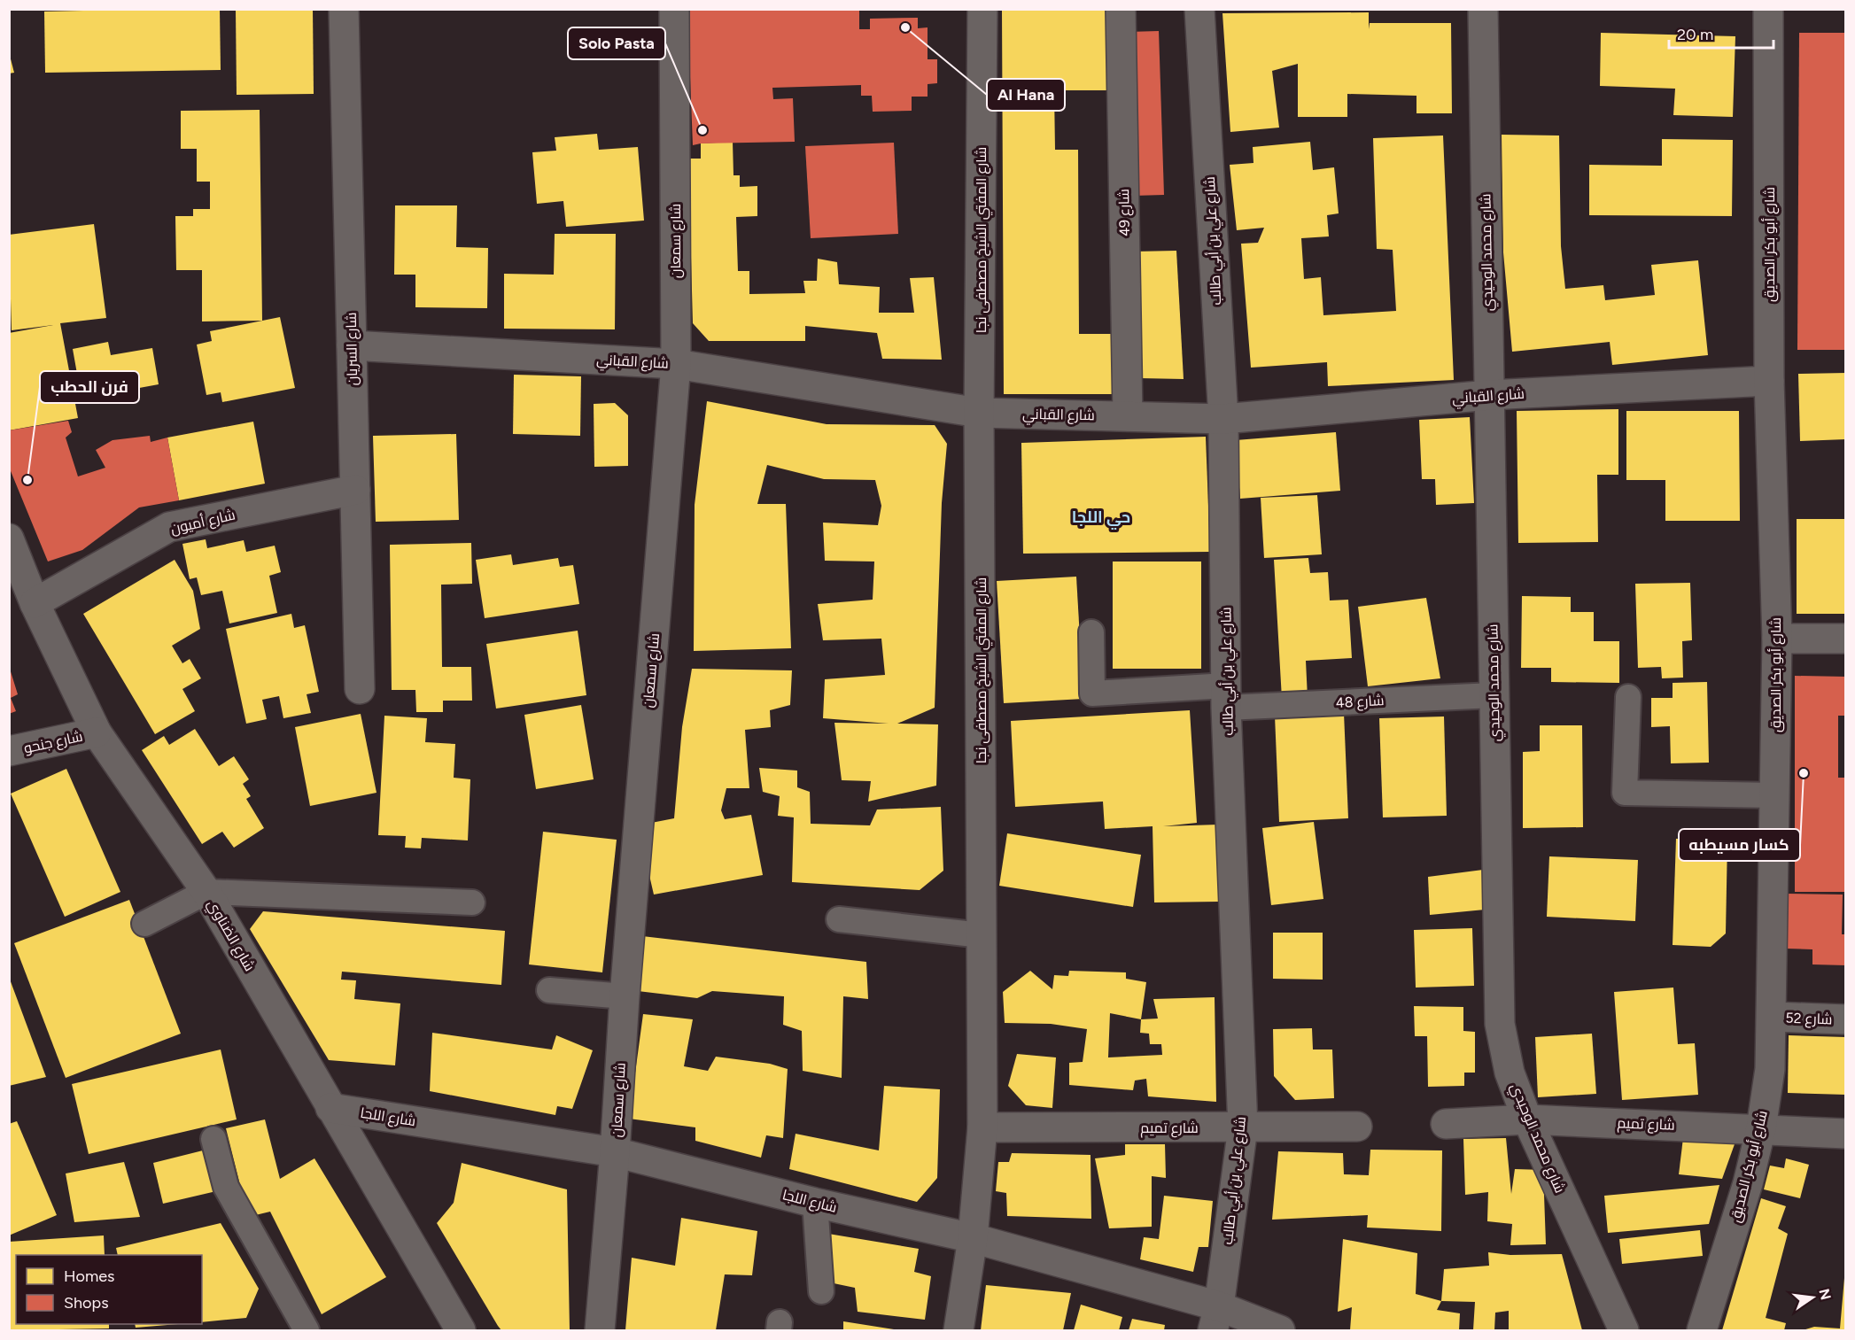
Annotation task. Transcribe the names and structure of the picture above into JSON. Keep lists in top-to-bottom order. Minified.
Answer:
{"streets":{"street":["شارع 49","شارع المفتي الشيخ مصطفى نجا","شارع سمعان","شارع علي بن أبي طالب","شارع أبو بكر الصديق","شارع محمد الوحيدي","شارع السريان","شارع القباني","شارع أميون","شارع 48","شارع جنحو","شارع الضناوي","شارع 52","شارع اللجا","شارع تميم"]},"crossings":[["شارع 49","شارع القباني"],["شارع المفتي الشيخ مصطفى نجا","شارع القباني"],["شارع المفتي الشيخ مصطفى نجا","شارع اللجا"],["شارع المفتي الشيخ مصطفى نجا","شارع تميم"],["شارع سمعان","شارع القباني"],["شارع سمعان","شارع اللجا"],["شارع علي بن أبي طالب","شارع القباني"],["شارع علي بن أبي طالب","شارع 48"],["شارع علي بن أبي طالب","شارع اللجا"],["شارع علي بن أبي طالب","شارع تميم"],["شارع أبو بكر الصديق","شارع القباني"],["شارع أبو بكر الصديق","شارع 52"],["شارع أبو بكر الصديق","شارع تميم"],["شارع محمد الوحيدي","شارع القباني"],["شارع محمد الوحيدي","شارع 48"],["شارع محمد الوحيدي","شارع تميم"],["شارع السريان","شارع القباني"],["شارع السريان","شارع أميون"],["شارع أميون","شارع الضناوي"],["شارع جنحو","شارع الضناوي"],["شارع الضناوي","شارع اللجا"]],"districts":["حي اللجا"],"places":["Al Hana","Solo Pasta","فرن الحطب","كسار مسيطبه"],"legend":["Homes","Shops"],"scale_bar":"20 m","north":"right"}
